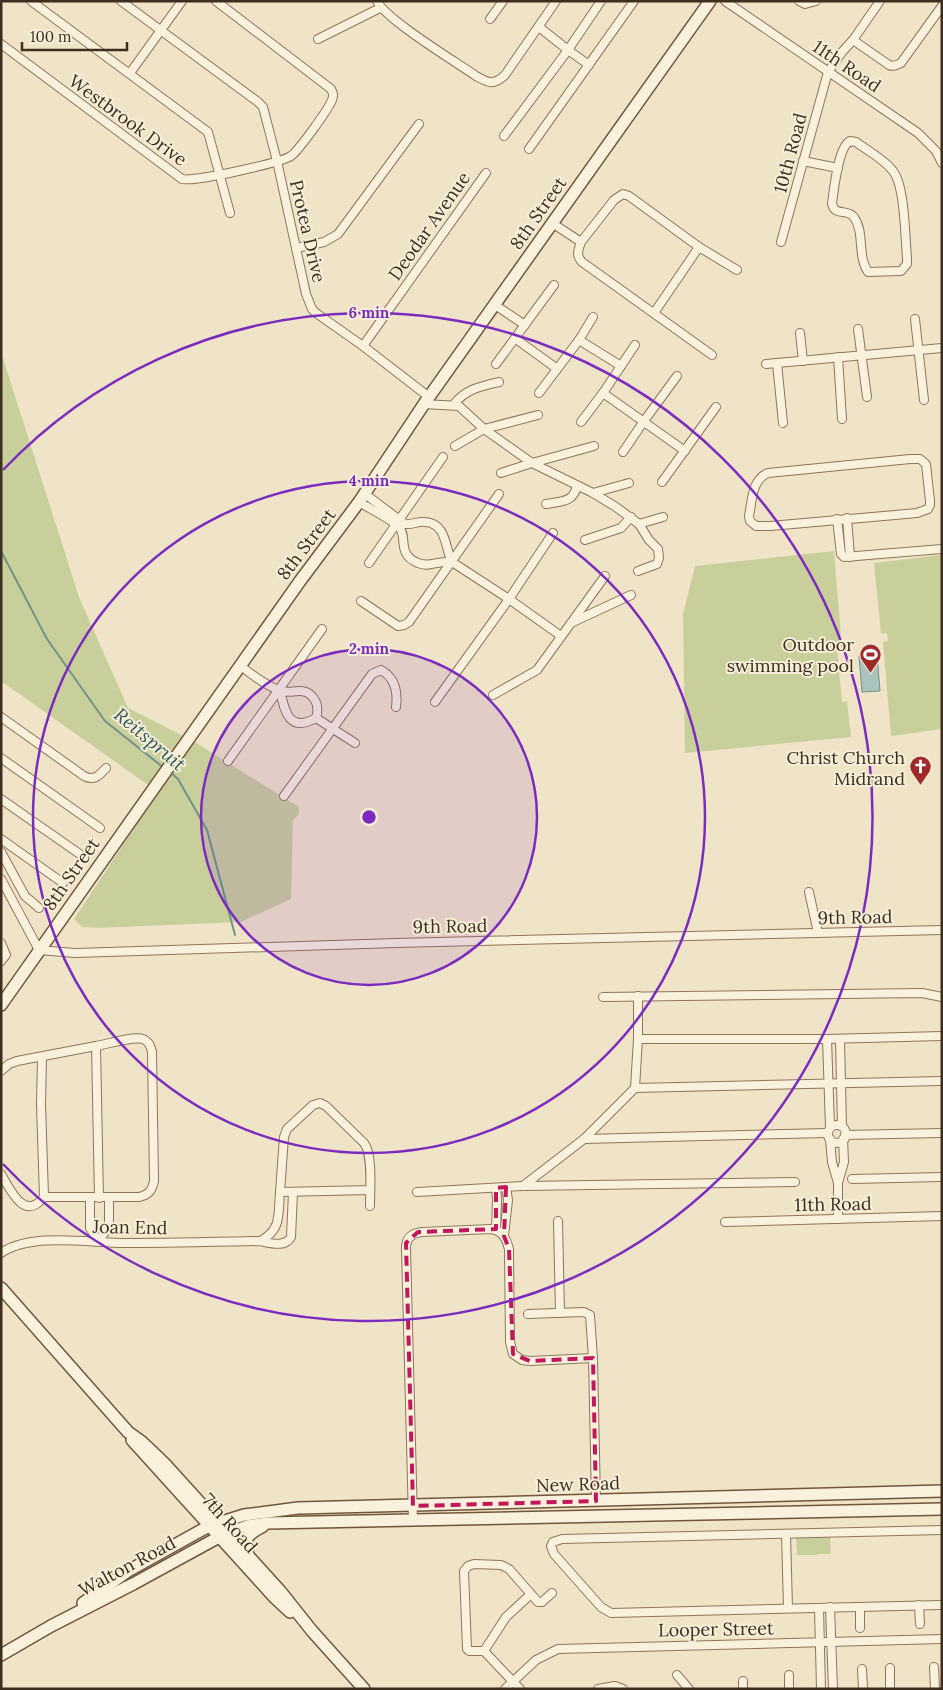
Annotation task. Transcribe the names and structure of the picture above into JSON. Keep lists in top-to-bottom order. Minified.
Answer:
{"streets":{"street":["11th Road","Westbrook Drive","10th Road","8th Street","Deodar Avenue","Protea Drive","9th Road","Joan End","New Road","7th Road","Walton Road","Looper Street"]},"crossings":[["11th Road","10th Road"],["Westbrook Drive","Protea Drive"],["8th Street","Protea Drive"],["8th Street","9th Road"],["Deodar Avenue","Protea Drive"],["New Road","7th Road"],["New Road","Walton Road"],["7th Road","Walton Road"]],"water":["Reitspruit"],"places":{"sports":["Outdoor swimming pool"],"church":["Christ Church Midrand"]},"scale_bar":"100 m","rings":["6 min","4 min","2 min"]}
